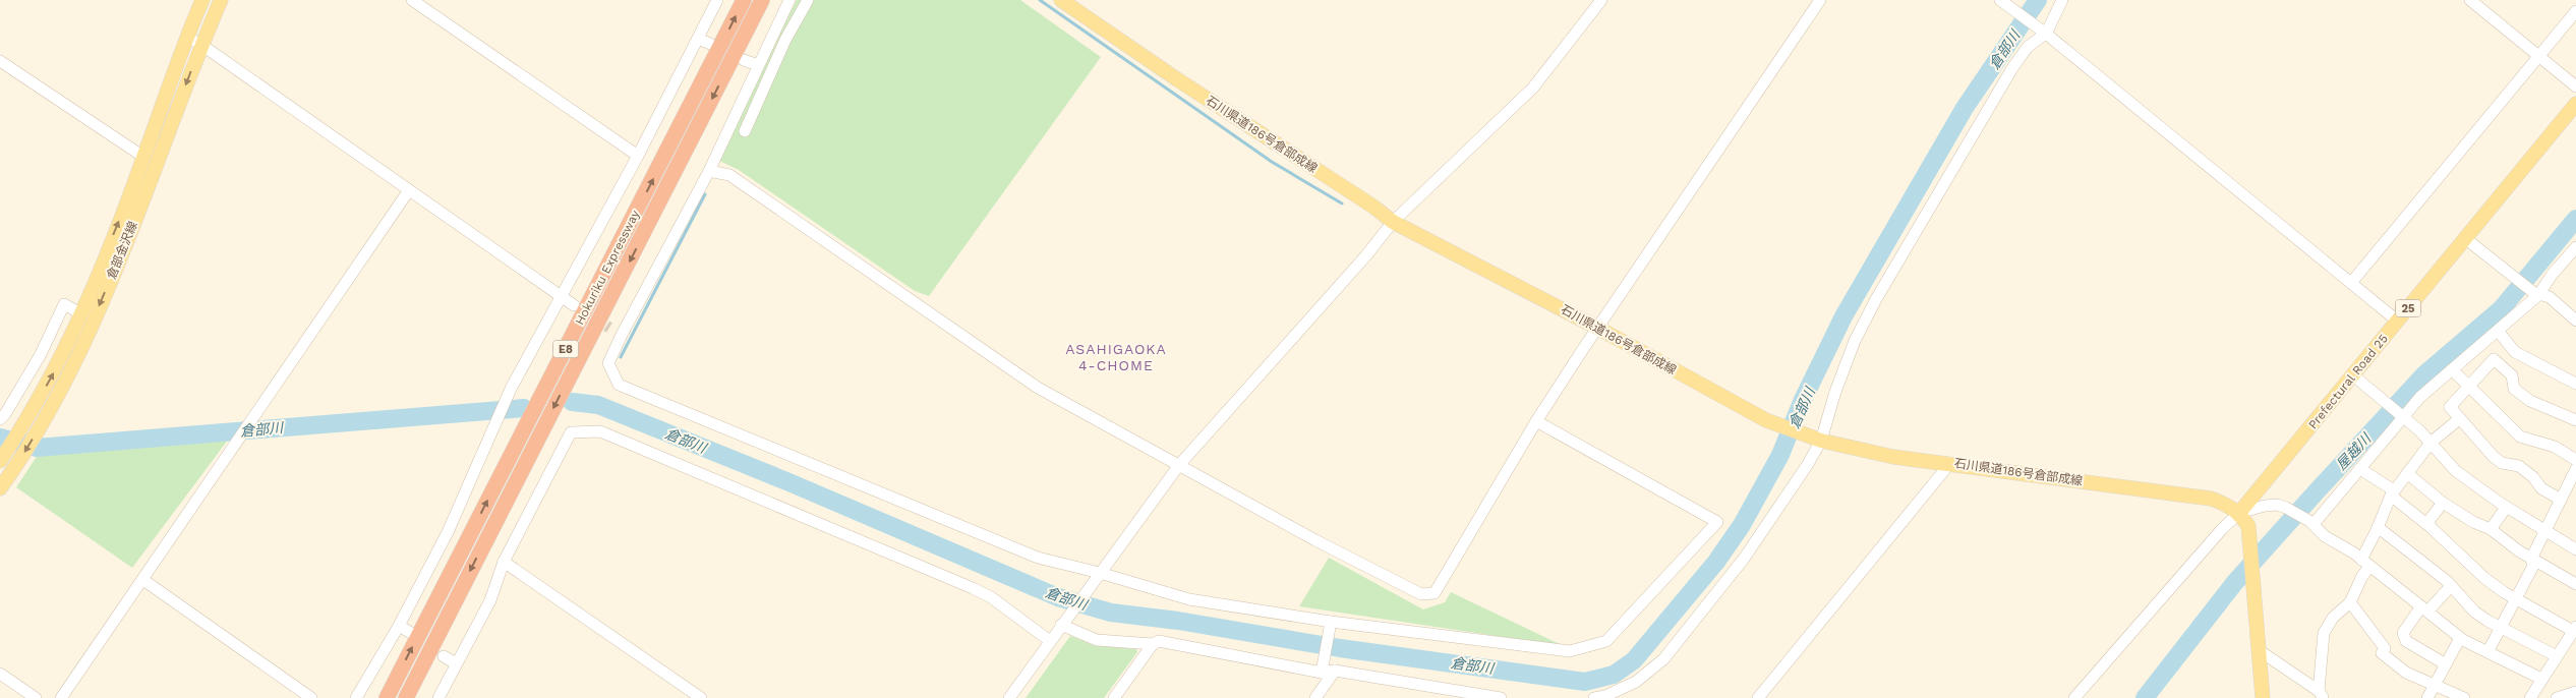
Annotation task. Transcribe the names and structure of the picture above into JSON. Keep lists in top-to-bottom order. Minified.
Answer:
{"streets":{"highway":["Hokuriku Expressway","E8"],"main road":["石川県道186号倉部成線","倉部金沢線","25","Prefectural Road 25"]},"crossings":[["石川県道186号倉部成線","Prefectural Road 25"]],"districts":["ASAHIGAOKA 4-CHOME"],"water":["倉部川","屋越川"]}
